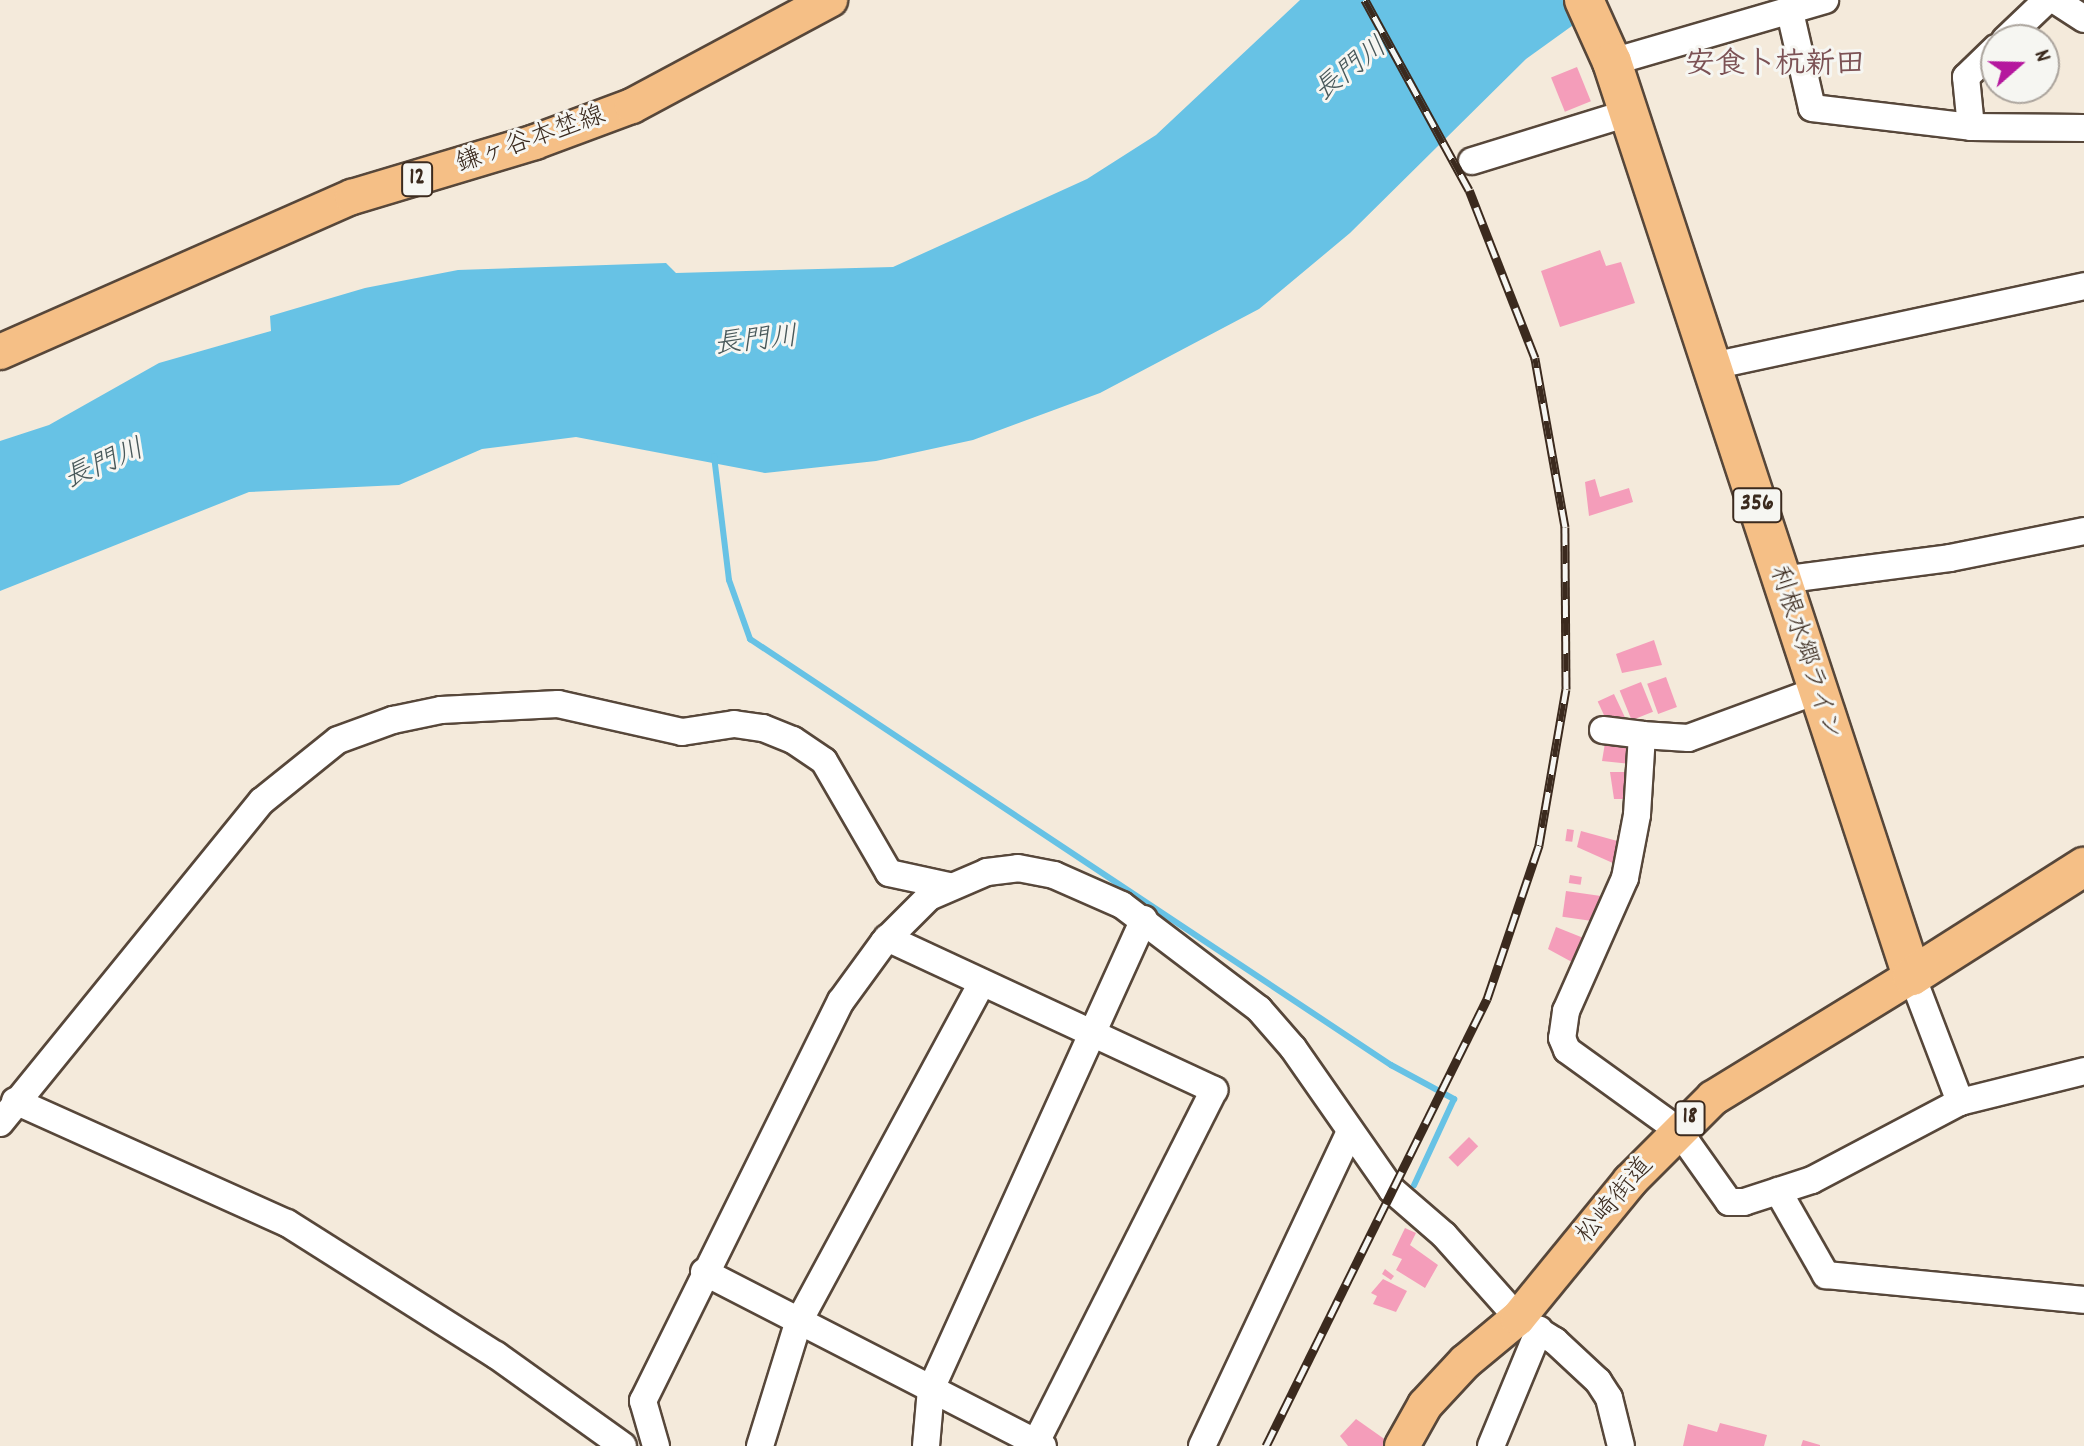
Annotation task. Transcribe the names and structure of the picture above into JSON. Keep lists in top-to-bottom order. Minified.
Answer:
{"streets":{"highway":["356","利根水郷ライン"],"main road":["鎌ヶ谷本埜線","12","18","松崎街道"]},"crossings":[["利根水郷ライン","松崎街道"]],"districts":["安食卜杭新田"],"water":["長門川"],"north":"right"}
